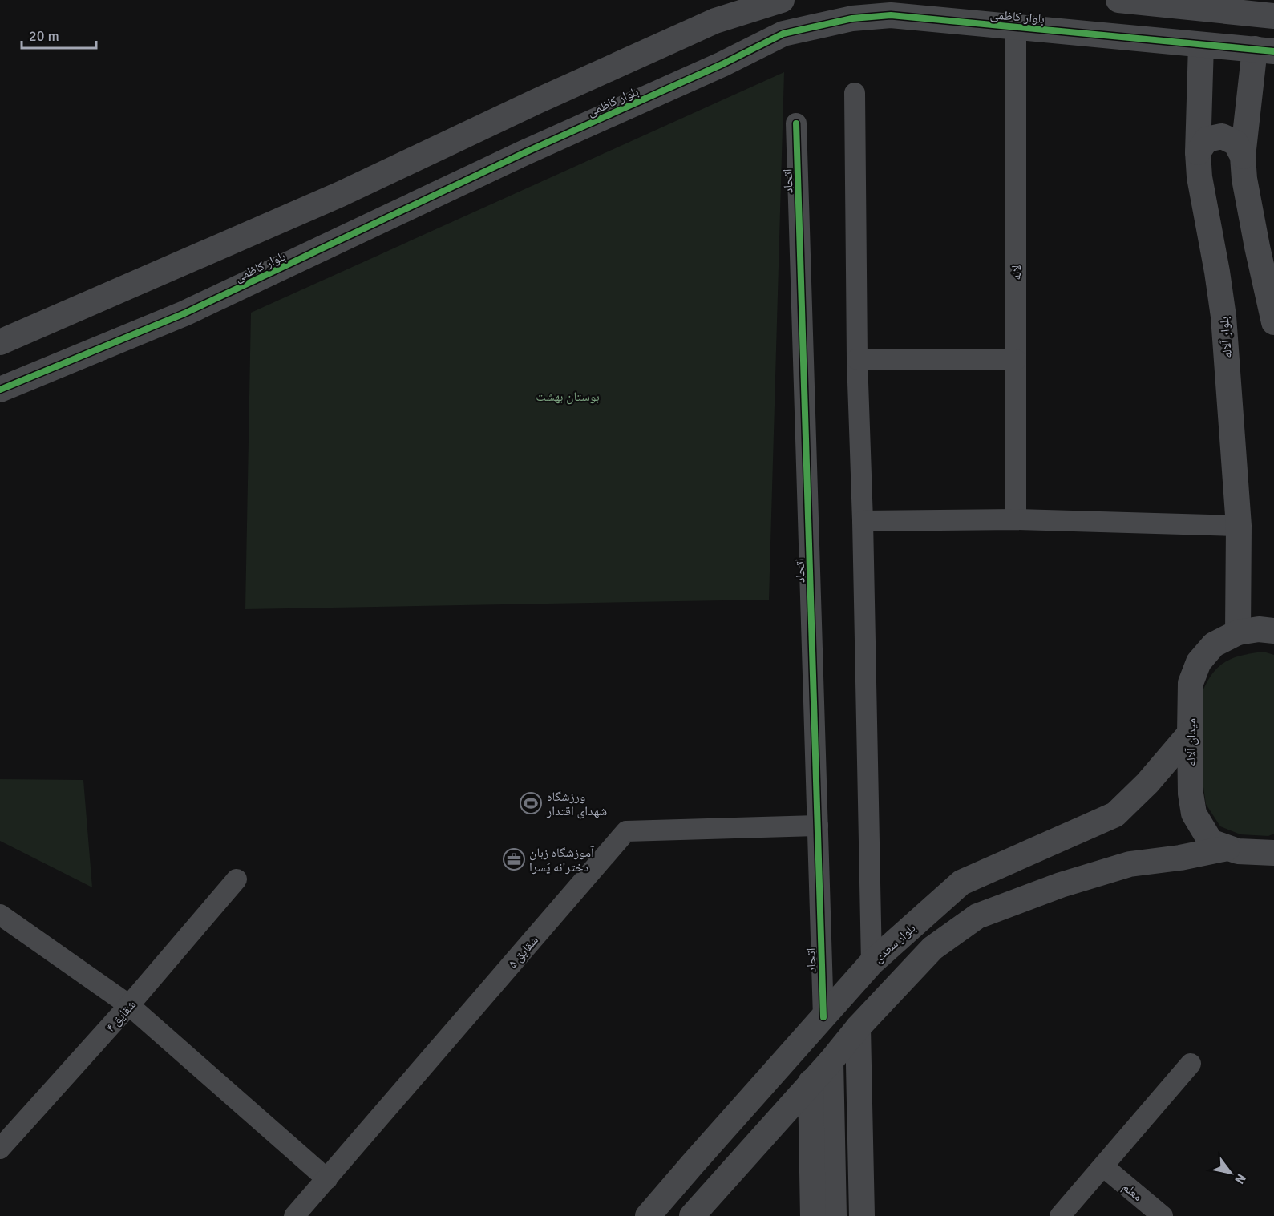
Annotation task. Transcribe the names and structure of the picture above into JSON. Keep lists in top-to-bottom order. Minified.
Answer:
{"streets":{"street":["بلوار کاظمی","اتحاد","لاله","بلوار آلاله","میدان آلاله","بلوار سعدی","شقایق ۵","شقایق ۴","معلم"]},"crossings":[["بلوار کاظمی","لاله"],["بلوار کاظمی","بلوار آلاله"],["اتحاد","بلوار سعدی"],["اتحاد","شقایق ۵"],["بلوار آلاله","میدان آلاله"],["میدان آلاله","بلوار سعدی"]],"parks":["بوستان بهشت"],"places":{"sports":["ورزشگاه شهدای اقتدار"],"office":["آموزشگاه زبان دخترانه یَسرا"]},"scale_bar":"20 m","north":"bottom right"}
